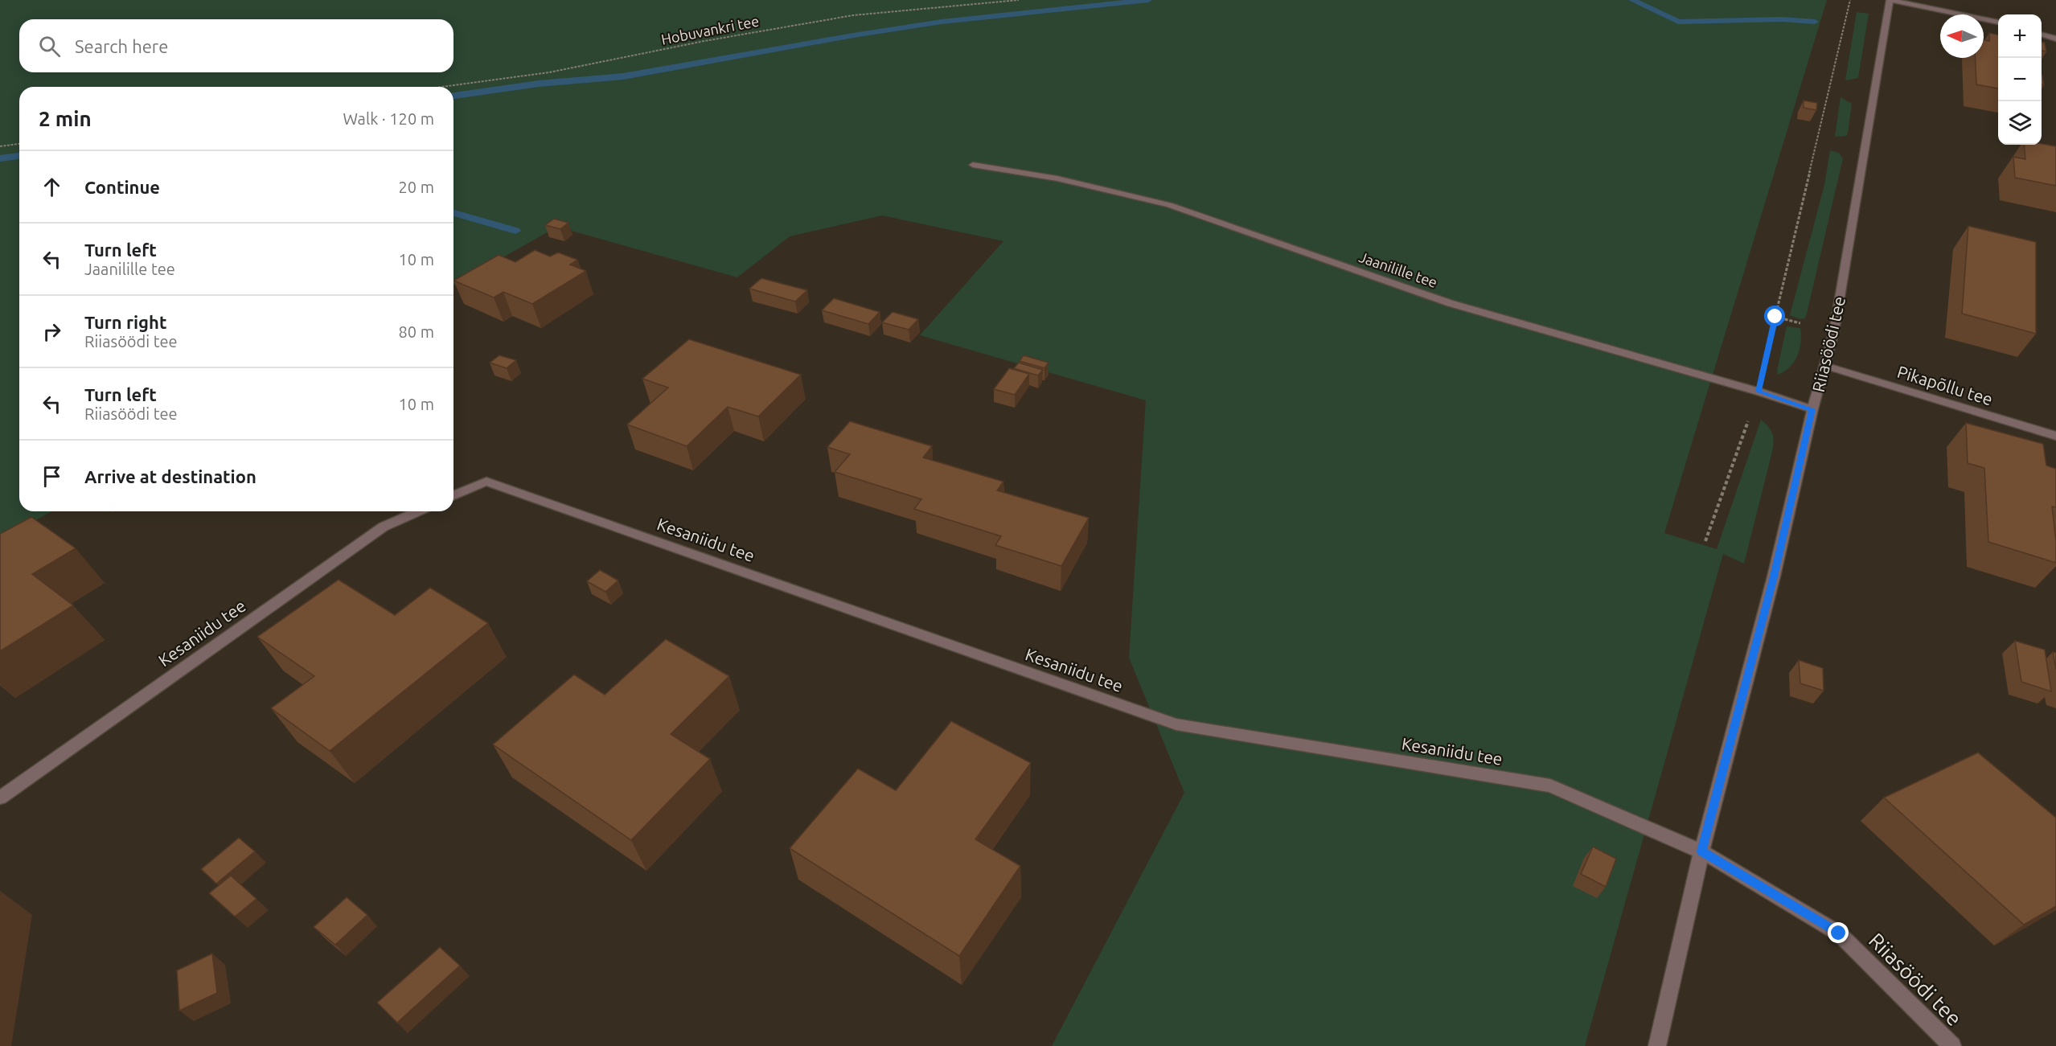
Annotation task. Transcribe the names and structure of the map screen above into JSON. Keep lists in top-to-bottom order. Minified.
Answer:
{"streets":{"street":["Jaanilille tee","Riiasöödi tee","Pikapõllu tee","Kesaniidu tee"],"path":["Hobuvankri tee"]},"crossings":[["Jaanilille tee","Riiasöödi tee"],["Riiasöödi tee","Pikapõllu tee"],["Riiasöödi tee","Kesaniidu tee"]],"north":"left","page":{"map_buttons":["+","−"],"search":"Search here","heading":["2 min","Walk · 120 m"],"list":[["Continue","20 m"],["Turn left","Jaanilille tee","10 m"],["Turn right","Riiasöödi tee","80 m"],["Turn left","Riiasöödi tee","10 m"],"Arrive at destination"]}}
